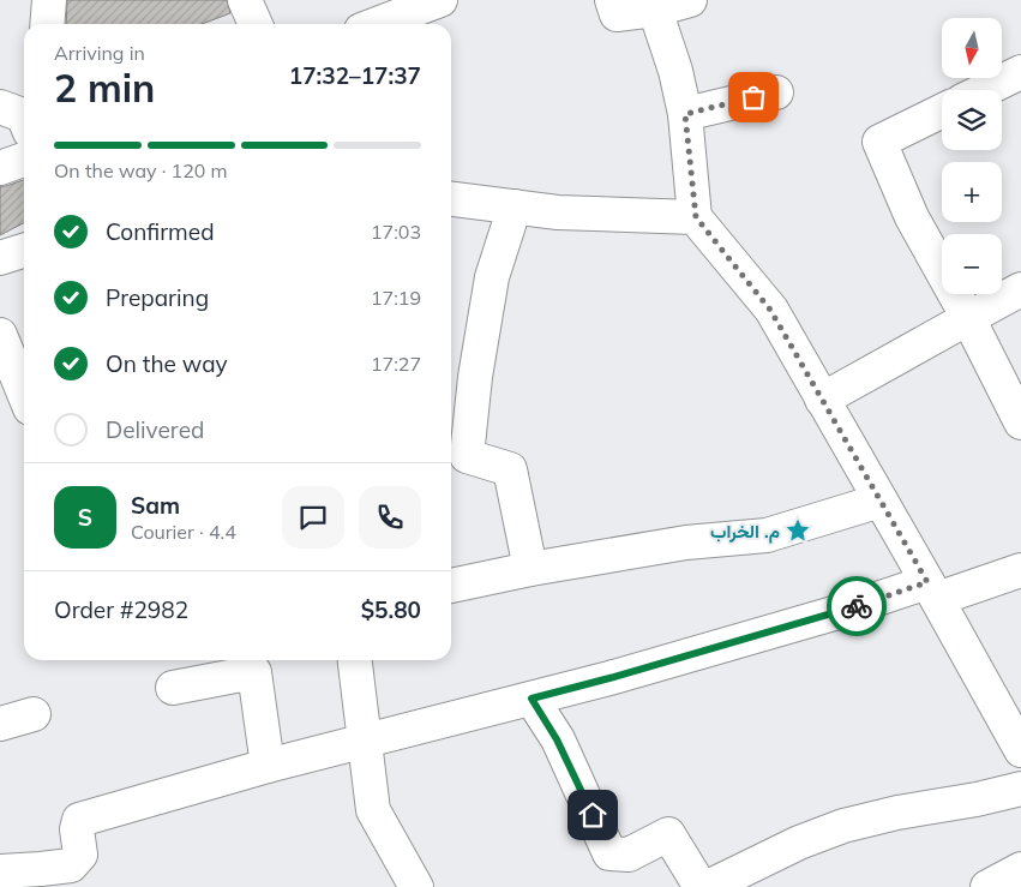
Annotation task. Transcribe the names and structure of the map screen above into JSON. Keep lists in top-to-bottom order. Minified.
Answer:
{"places":{"place":["م. الخراب"]},"north":"bottom","page":{"map_buttons":["+","−"],"heading":["2 min","Arriving in","17:32–17:37"],"panel":["Sam","Courier · 4.4","Order #2982","$5.80"],"bar":"On the way · 120 m","list":[["Confirmed","17:03"],["Preparing","17:19"],["On the way","17:27"],"Delivered"],"round":"S"}}
